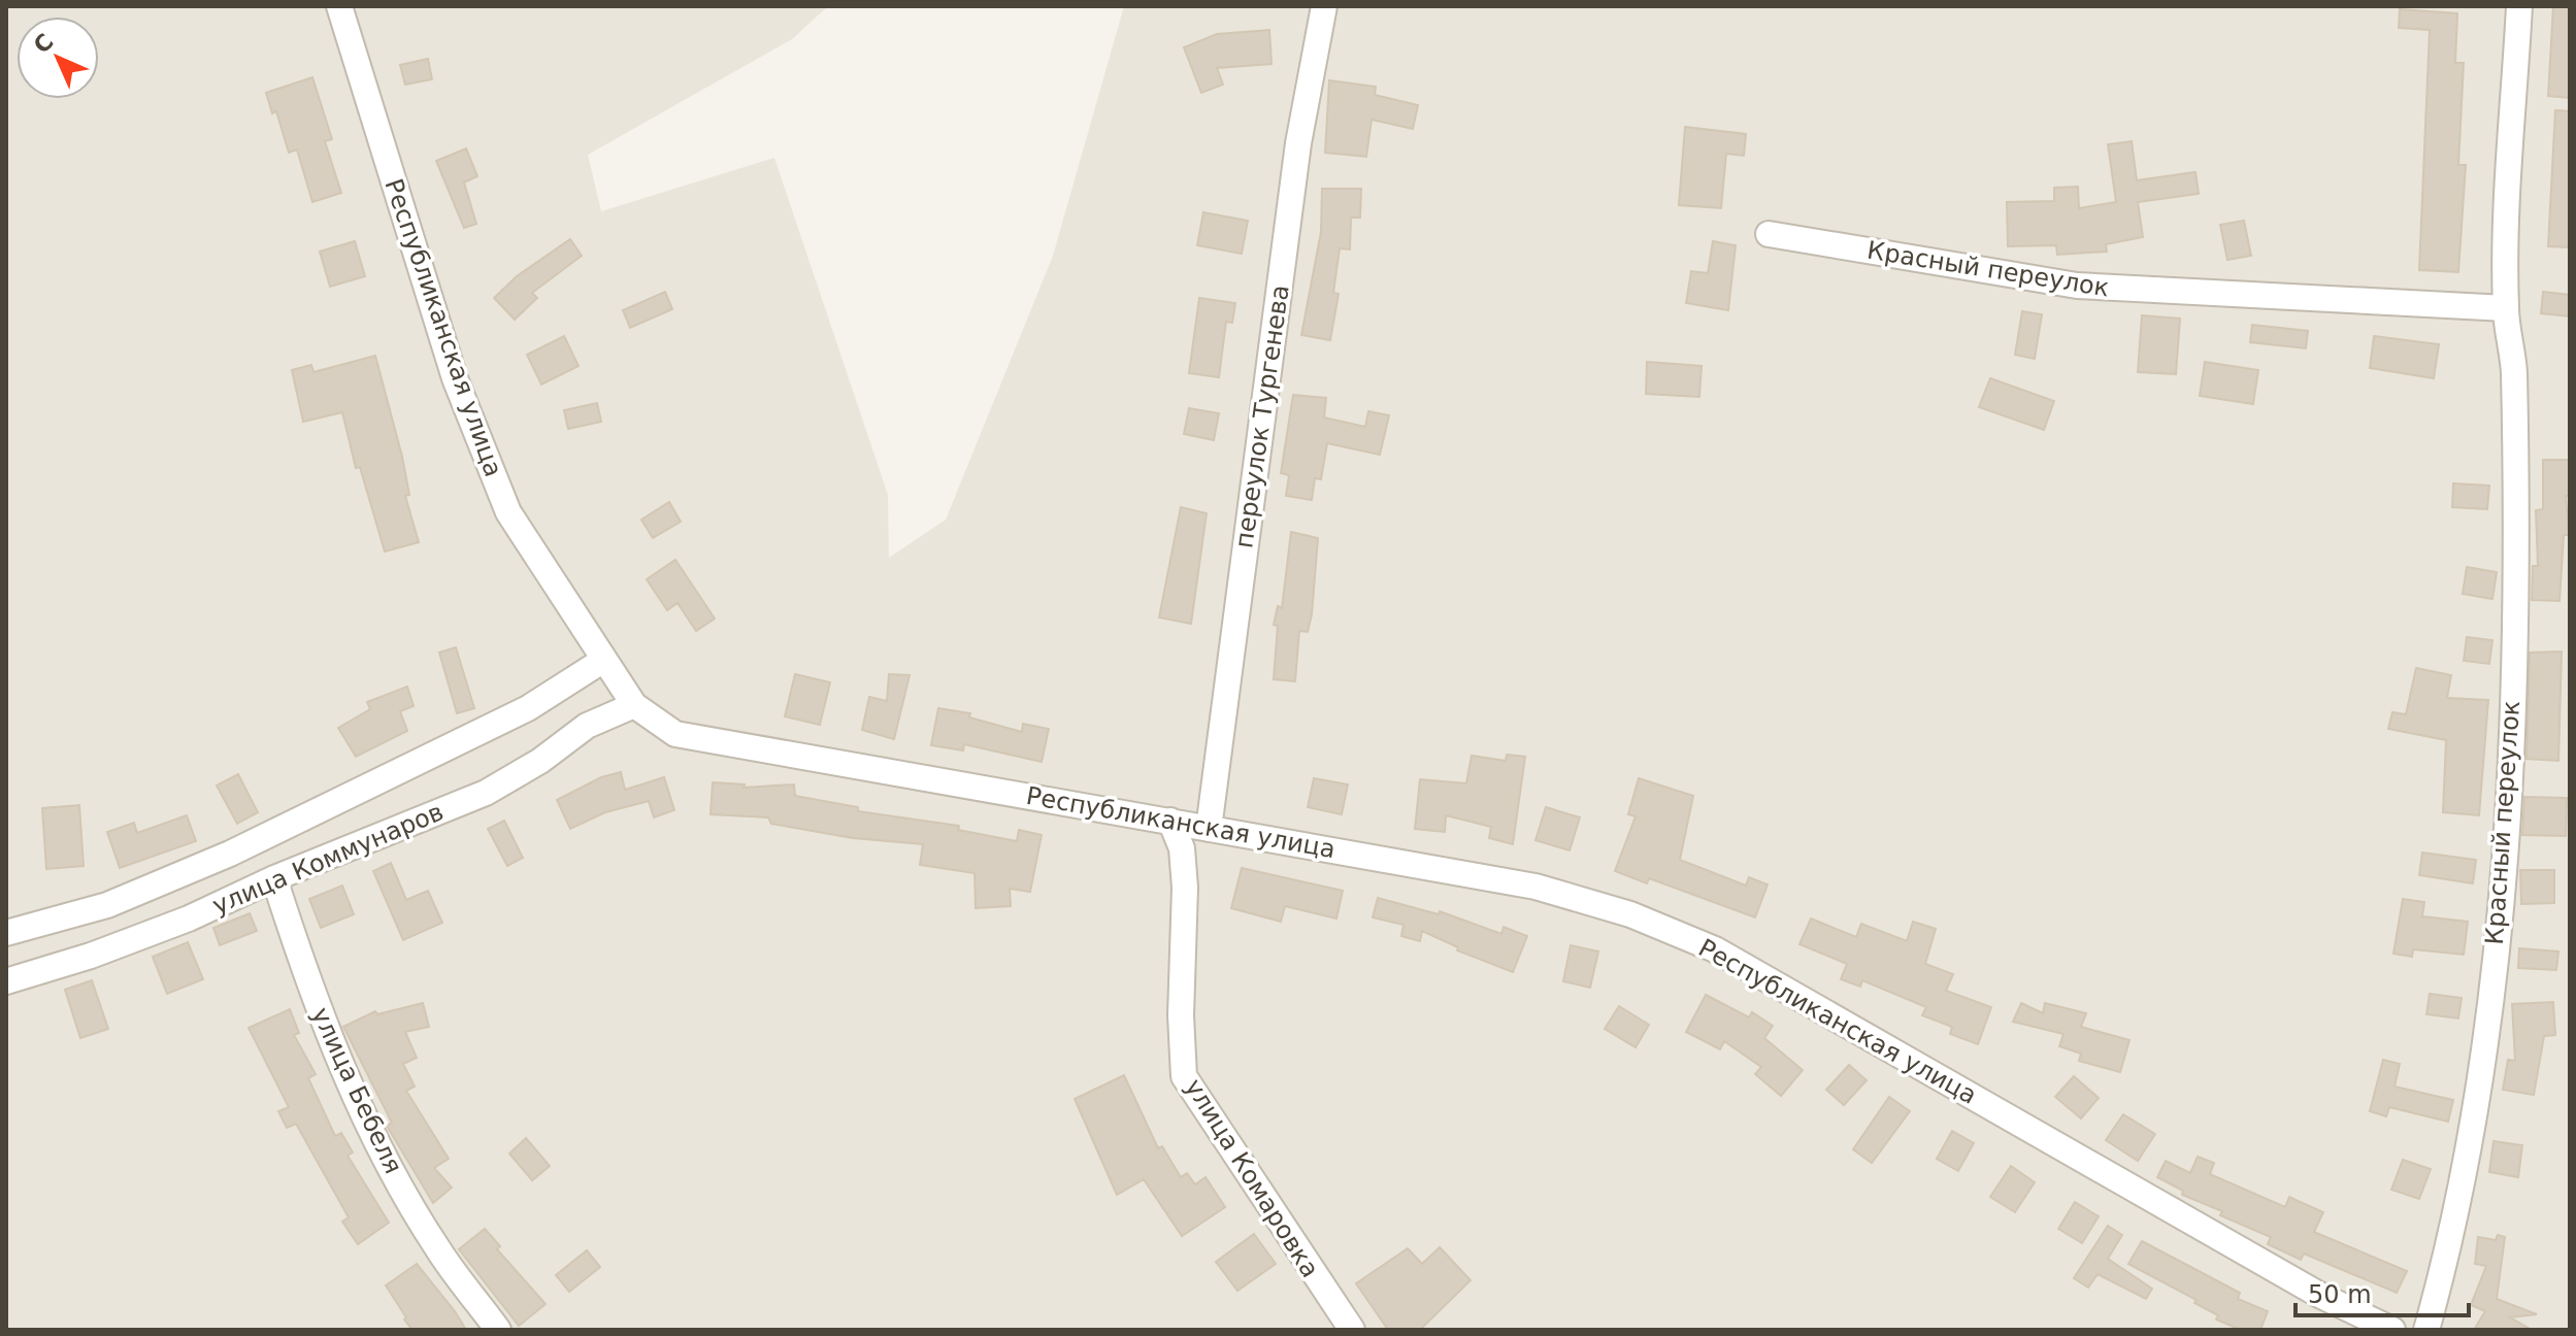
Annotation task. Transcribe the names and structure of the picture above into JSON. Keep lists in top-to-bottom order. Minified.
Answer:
{"streets":{"street":["Красный переулок","Республиканская улица","переулок Тургенева","улица Коммунаров","улица Бебеля","улица Комаровка"]},"crossings":[["Республиканская улица","переулок Тургенева"],["Республиканская улица","улица Коммунаров"],["Республиканская улица","улица Комаровка"],["улица Коммунаров","улица Бебеля"]],"scale_bar":"50 m","north":"top left"}
